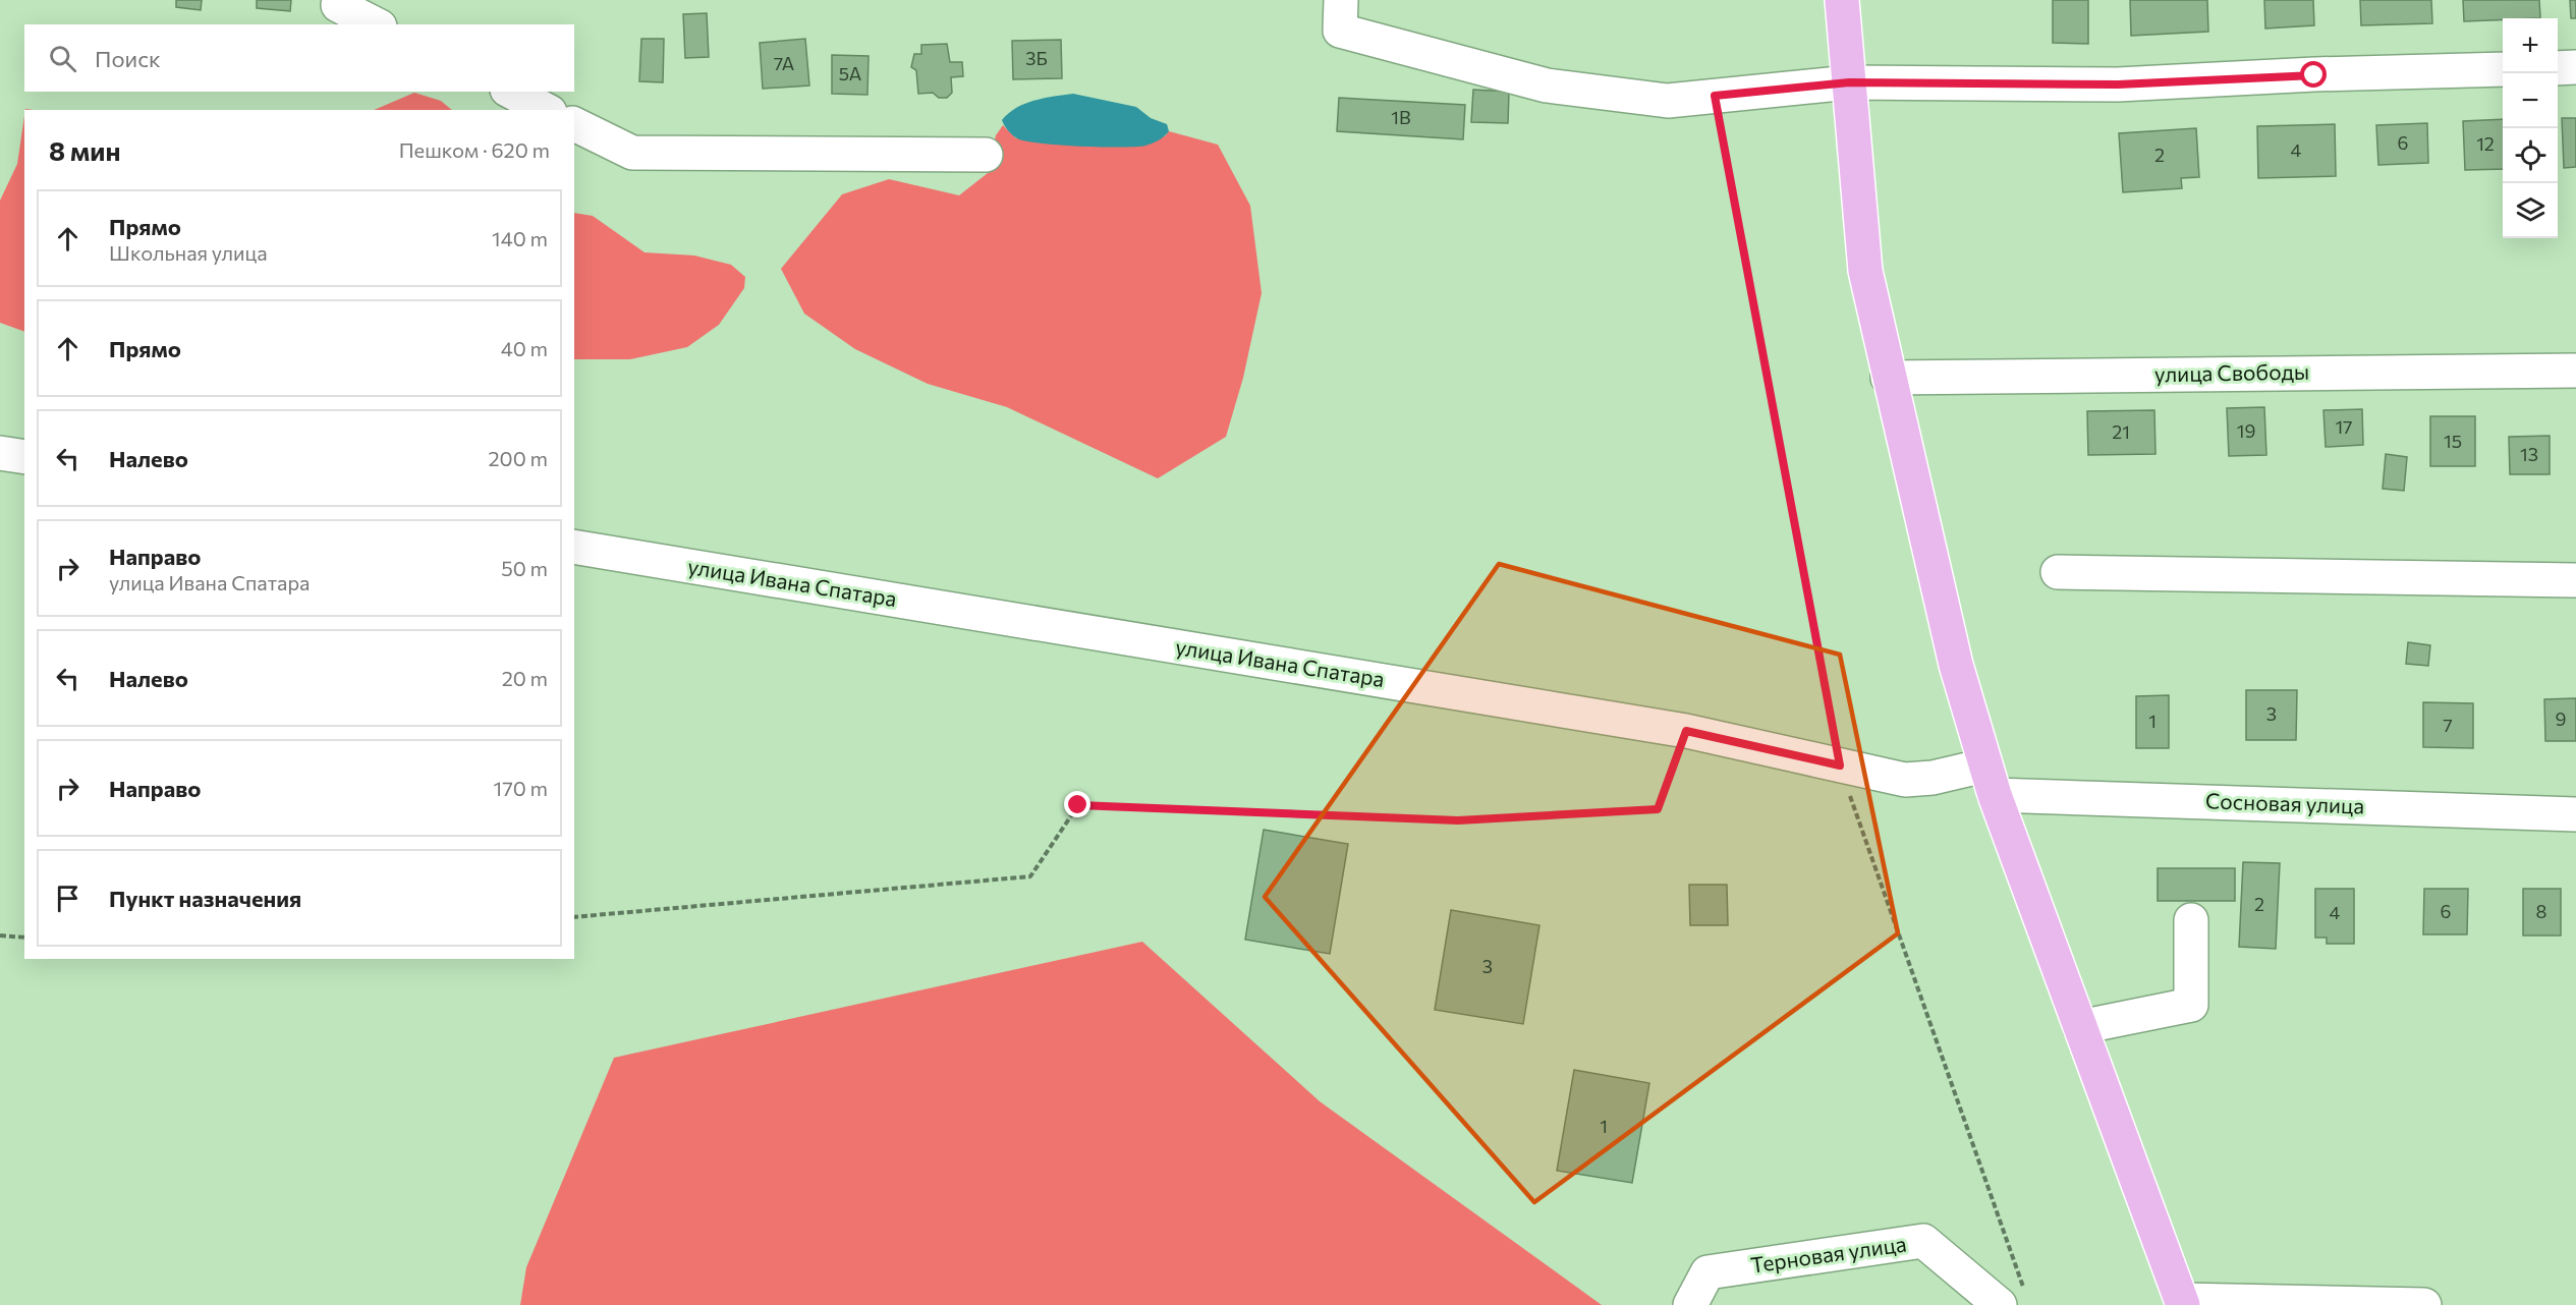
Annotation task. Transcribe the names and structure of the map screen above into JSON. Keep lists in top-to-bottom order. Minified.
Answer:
{"streets":{"street":["улица Свободы","улица Ивана Спатара","Сосновая улица","Терновая улица"]},"crossings":[["улица Ивана Спатара","Сосновая улица"]],"house_numbers":["3Б","7А","5А","1В","6","12","4","2","17","19","21","15","13","3","9","1","7","2","6","8","4","3","1"],"page":{"map_buttons":["+","−"],"search":"Поиск","heading":["8 мин","Пешком · 620 m"],"list":[["Прямо","Школьная улица","140 m"],["Прямо","40 m"],["Налево","200 m"],["Направо","улица Ивана Спатара","50 m"],["Налево","20 m"],["Направо","170 m"],"Пункт назначения"]}}
